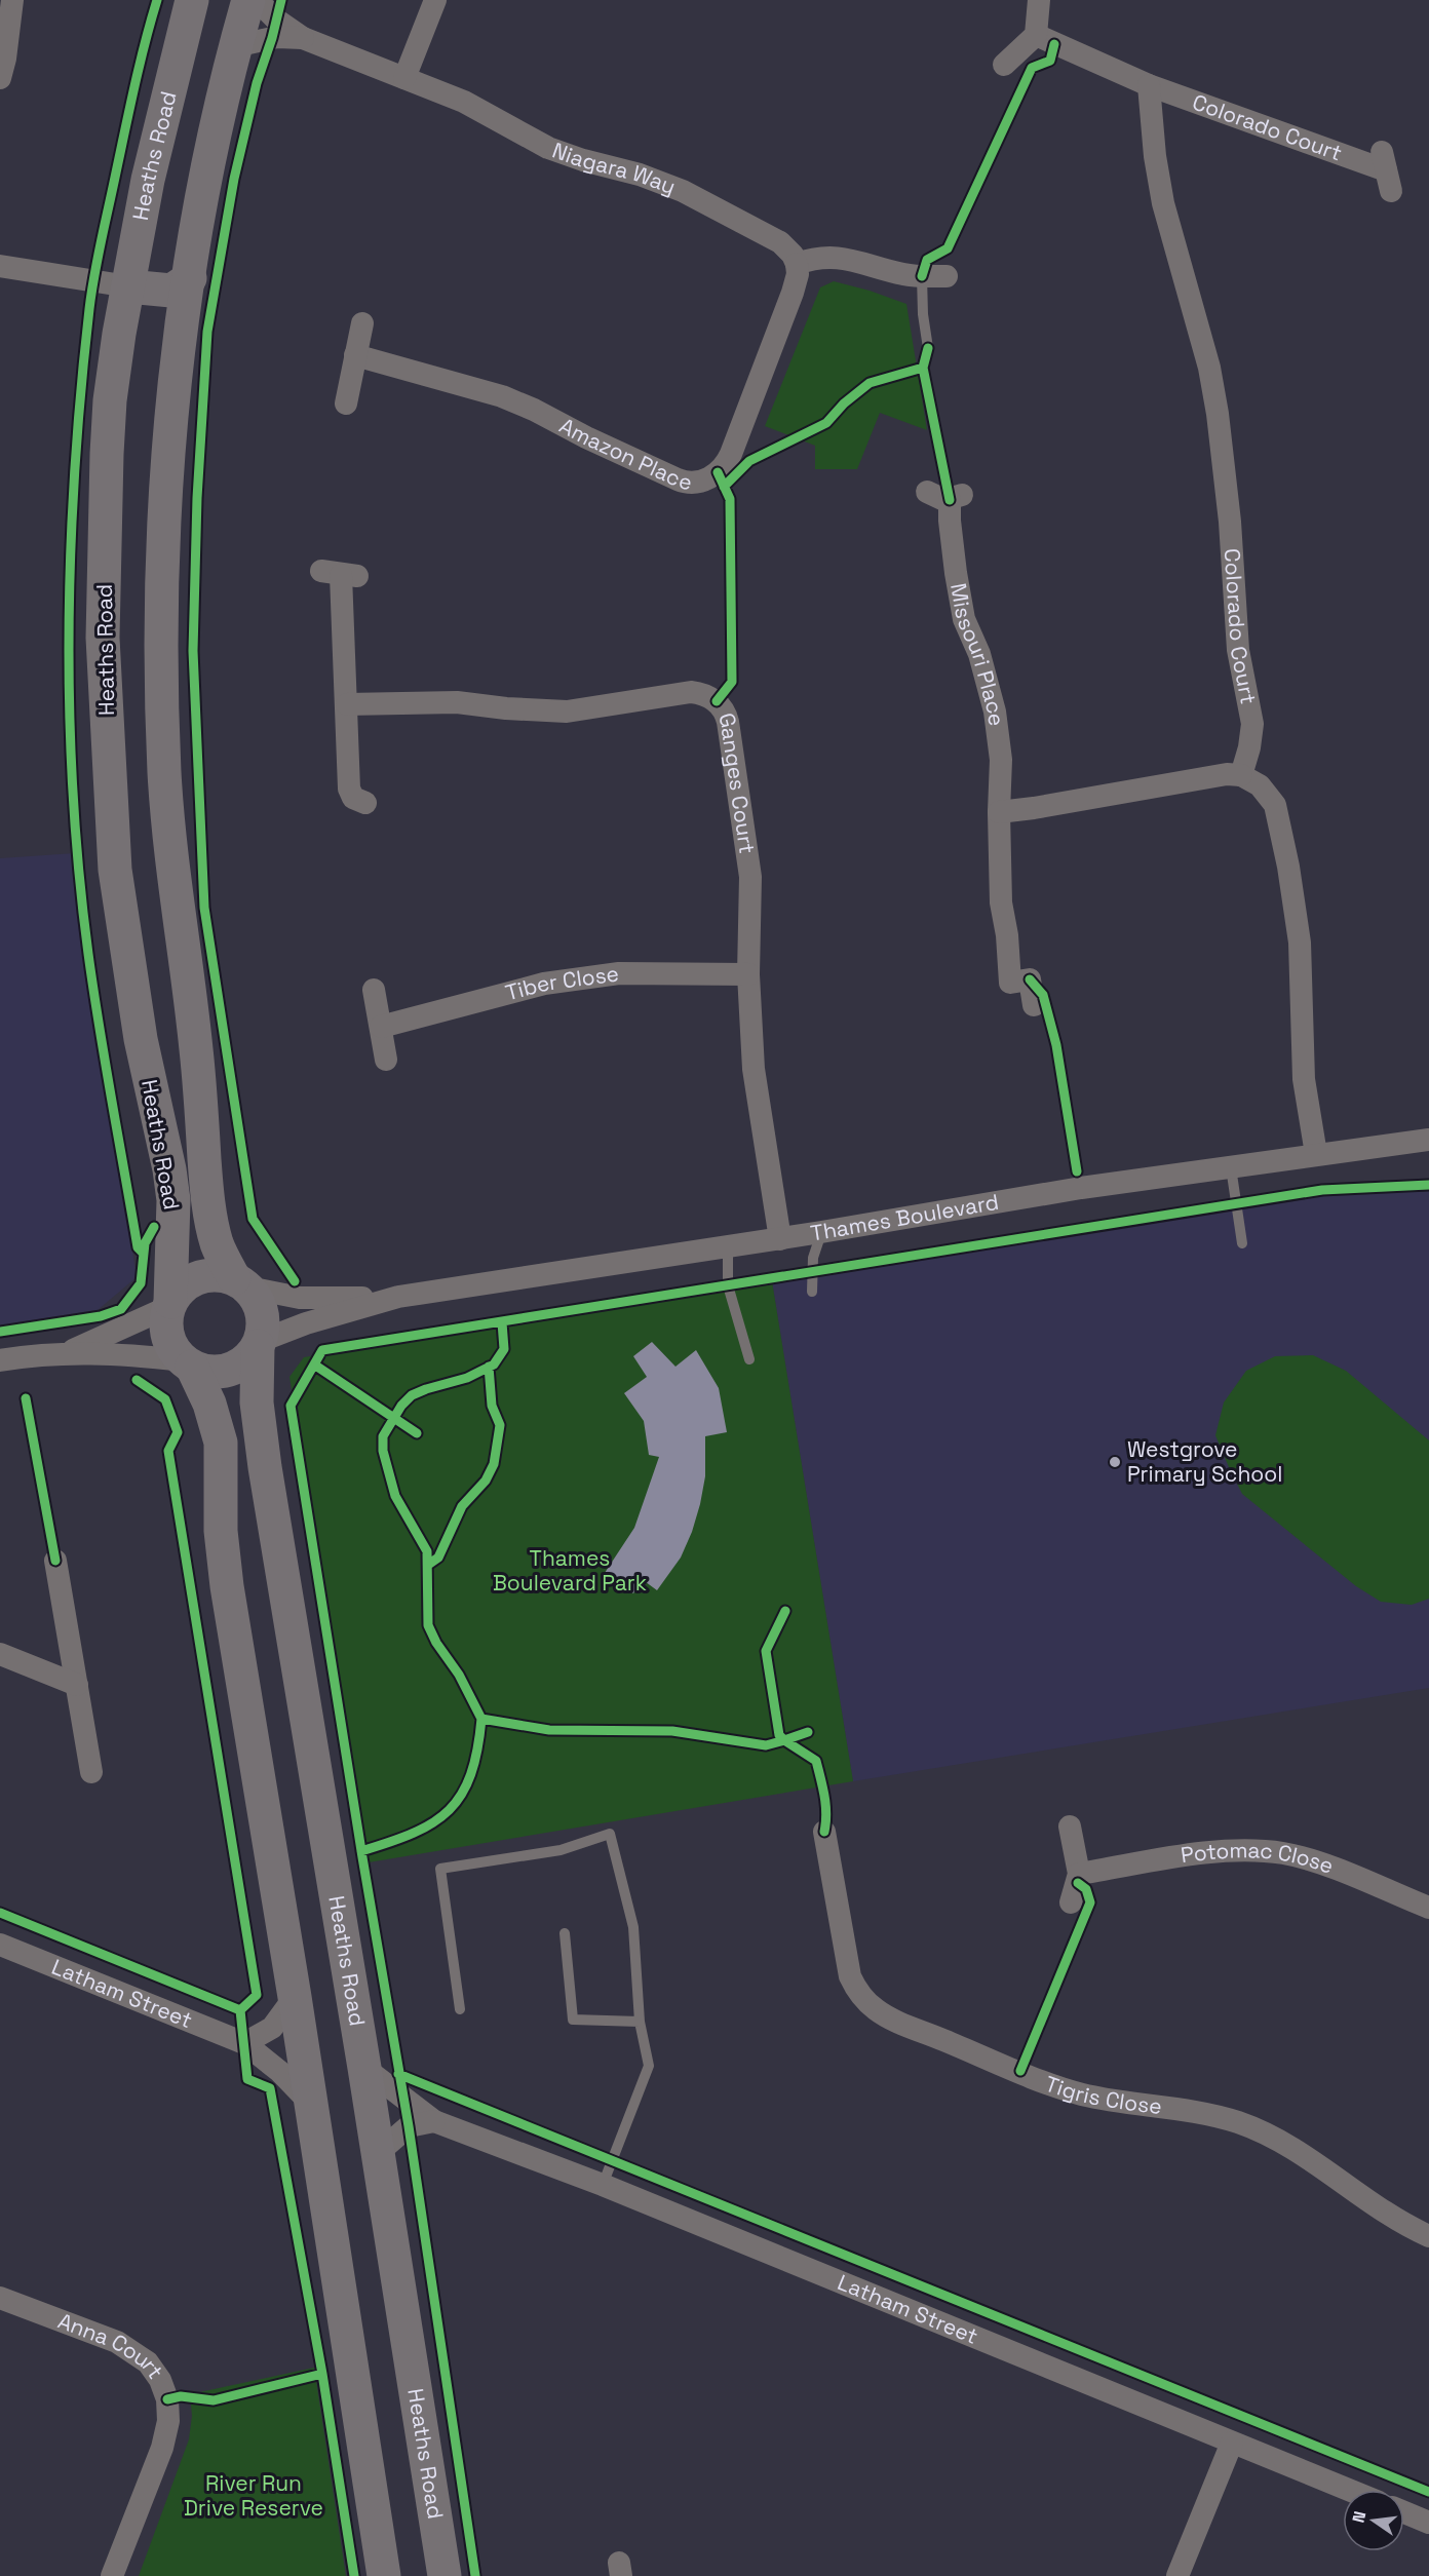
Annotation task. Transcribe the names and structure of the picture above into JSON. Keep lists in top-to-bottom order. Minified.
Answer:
{"streets":{"main road":["Heaths Road"],"street":["Colorado Court","Niagara Way","Amazon Place","Missouri Place","Ganges Court","Tiber Close","Thames Boulevard","Potomac Close","Latham Street","Tigris Close","Anna Court"]},"crossings":[["Heaths Road","Niagara Way"],["Heaths Road","Thames Boulevard"],["Heaths Road","Latham Street"],["Niagara Way","Amazon Place"],["Ganges Court","Tiber Close"],["Ganges Court","Thames Boulevard"]],"parks":["Thames Boulevard Park","River Run Drive Reserve"],"places":["Westgrove Primary School"],"north":"left"}
